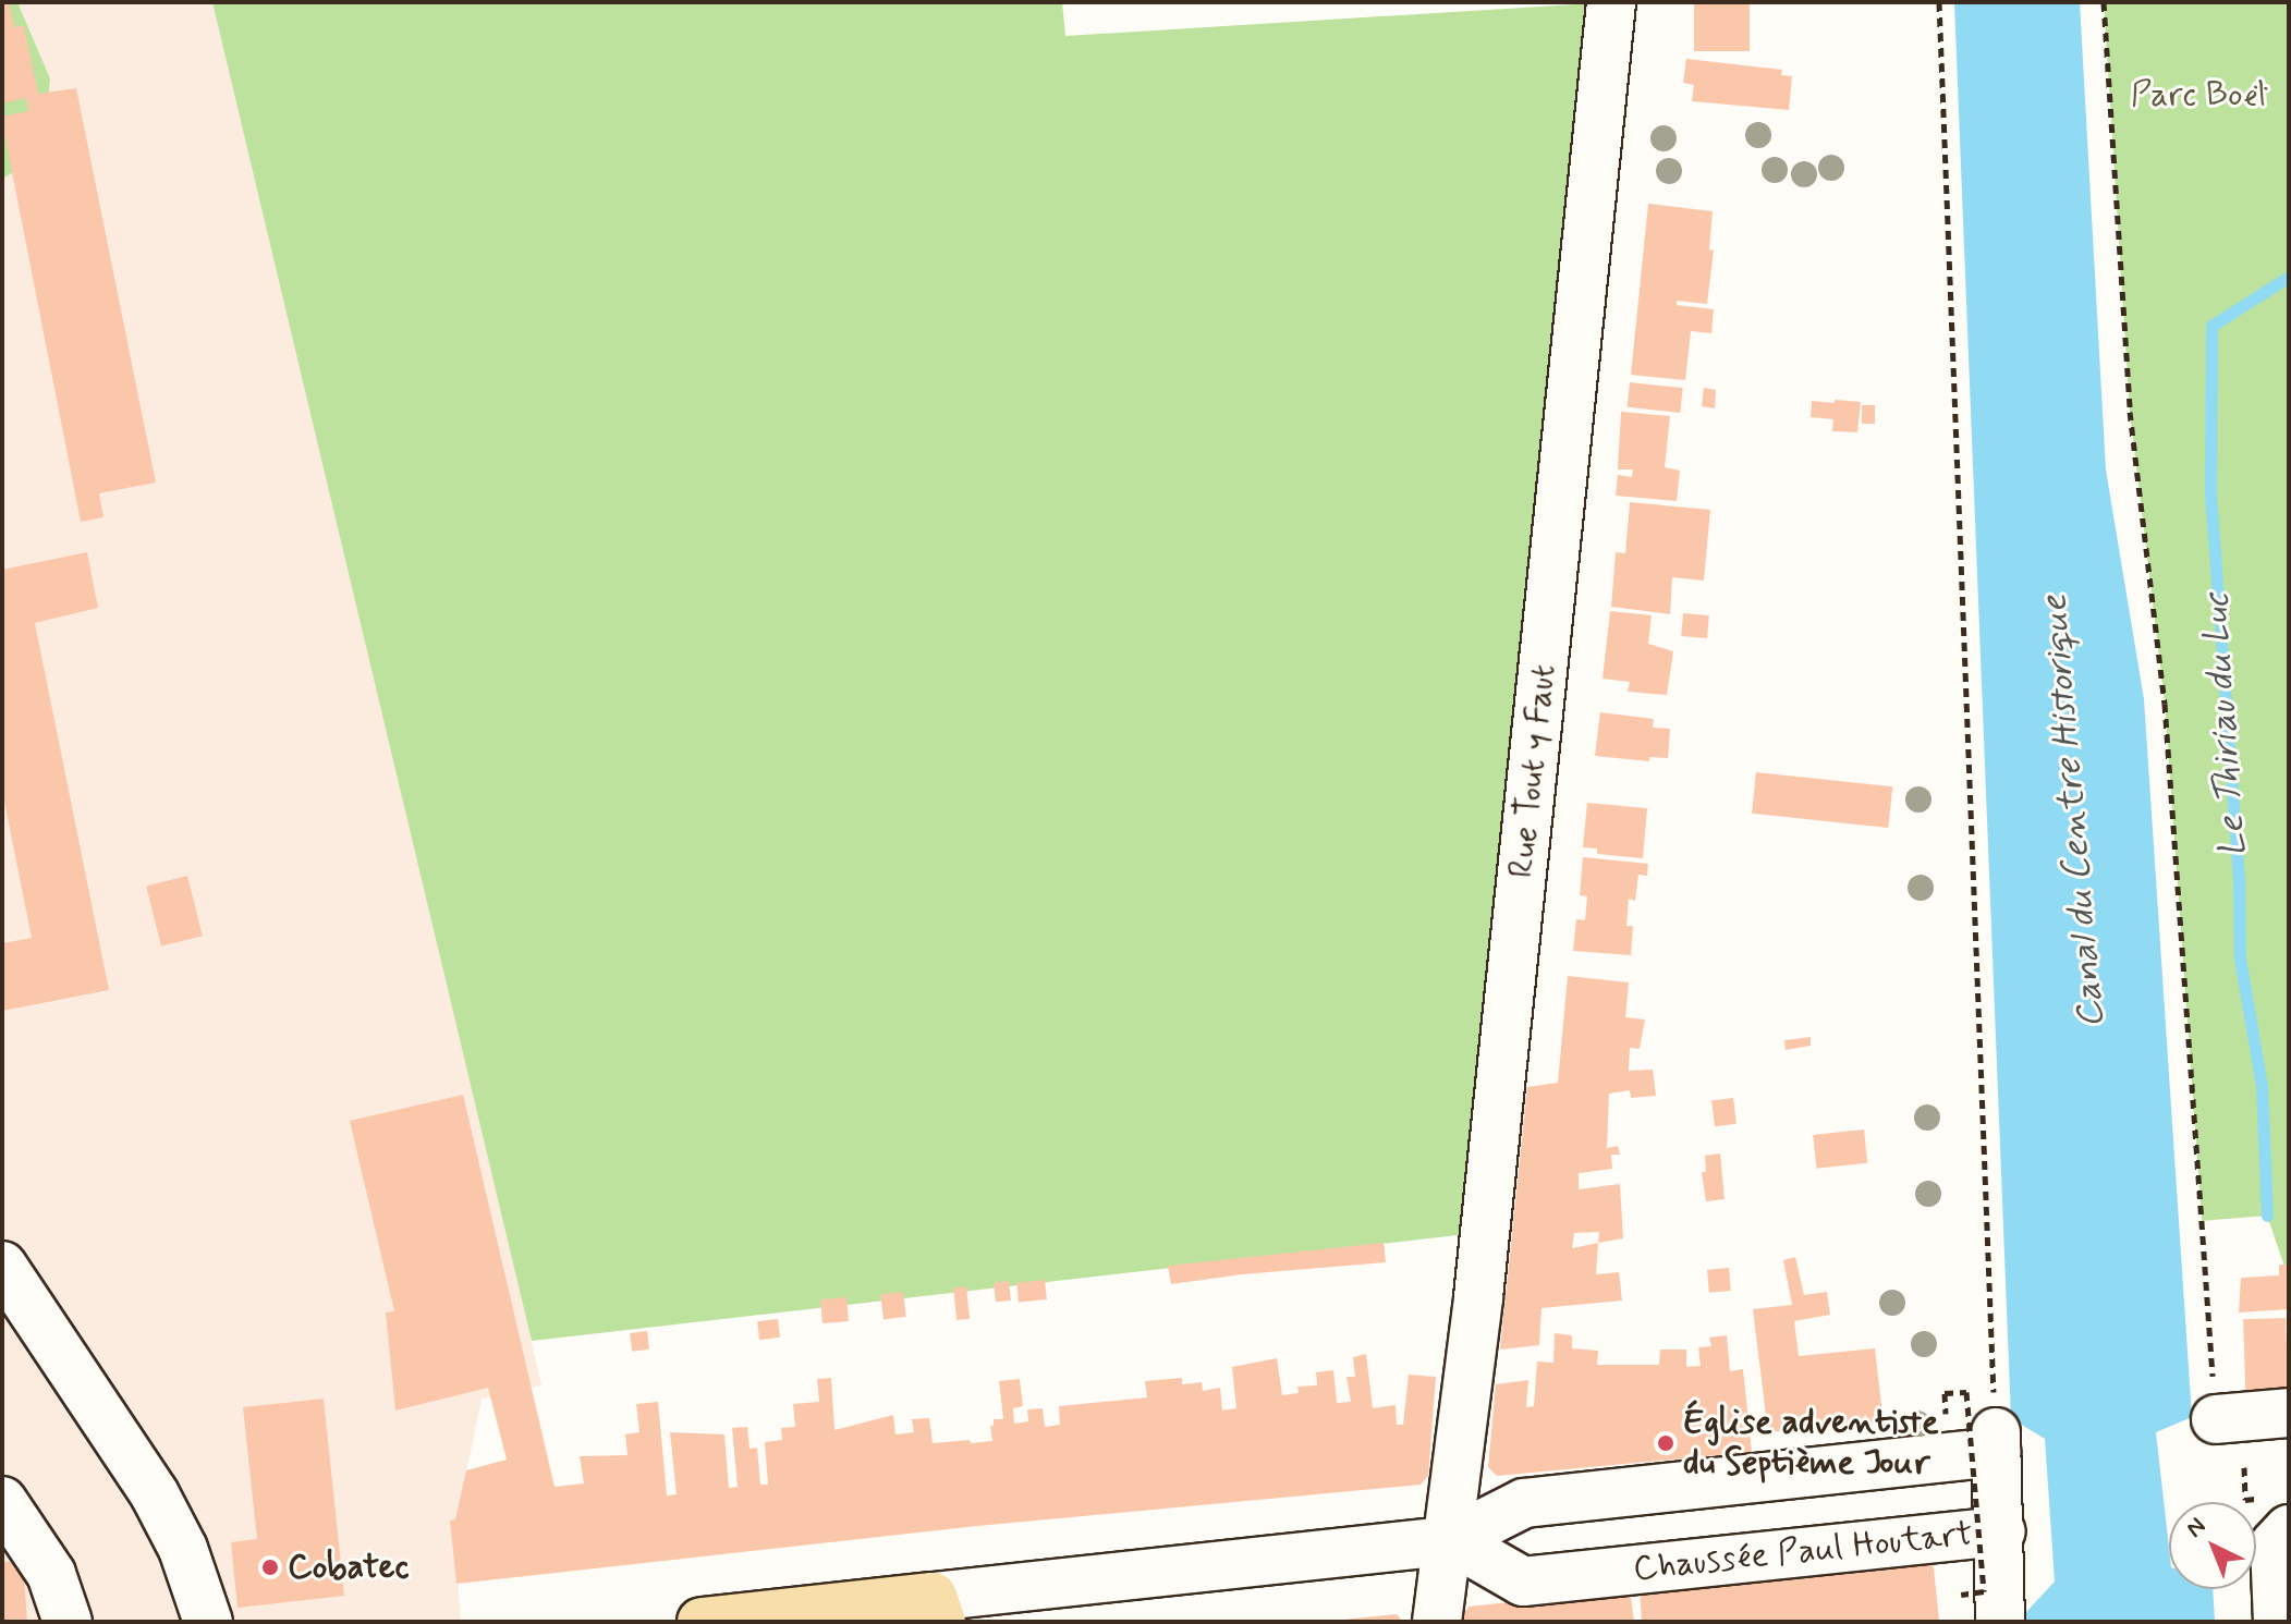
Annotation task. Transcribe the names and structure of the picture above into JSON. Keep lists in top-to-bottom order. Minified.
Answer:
{"streets":{"street":["Rue Tout y Faut","Chaussée Paul Houtart"]},"crossings":[["Rue Tout y Faut","Chaussée Paul Houtart"]],"water":["Le Thiriau du Luc","Canal du Centre Historique"],"parks":["Parc Boël"],"places":["Église adventiste du Septième Jour","Cobatec"],"north":"top left"}
